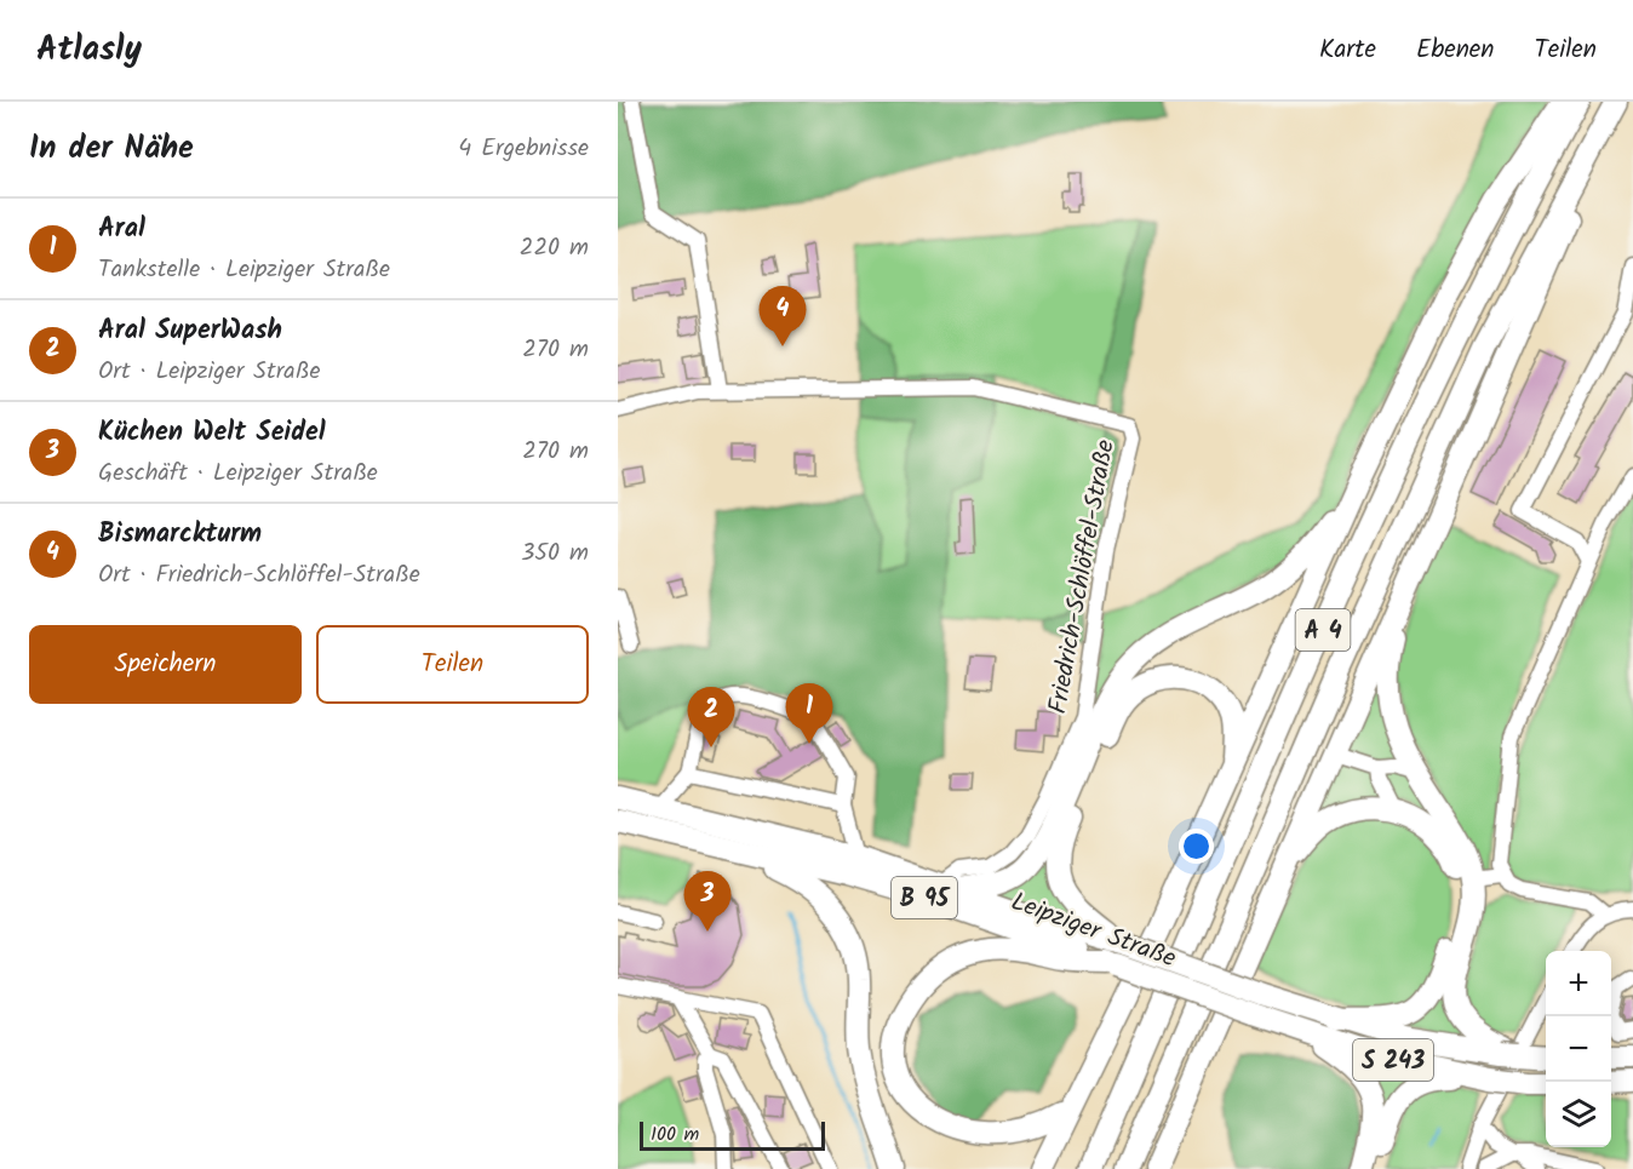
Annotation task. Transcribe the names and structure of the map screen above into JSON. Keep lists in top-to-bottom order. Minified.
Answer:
{"streets":{"highway":["A 4","B 95","Leipziger Straße","S 243"],"street":["Friedrich-Schlöffel-Straße"]},"crossings":[["Friedrich-Schlöffel-Straße","Leipziger Straße"]],"scale_bar":"100 m","page":{"header":"Atlasly","nav":["Karte","Ebenen","Teilen"],"heading":["In der Nähe","4 Ergebnisse"],"list":[{"mark":"1","name":"Aral","note":"Tankstelle · Leipziger Straße","value":"220 m"},{"mark":"2","name":"Aral SuperWash","note":"Ort · Leipziger Straße","value":"270 m"},{"mark":"3","name":"Küchen Welt Seidel","note":"Geschäft · Leipziger Straße","value":"270 m"},{"mark":"4","name":"Bismarckturm","note":"Ort · Friedrich-Schlöffel-Straße","value":"350 m"}],"pins":["4","1","2","3"],"buttons":["Speichern","Teilen"],"map_buttons":["+","−"],"scale":"100 m"}}
